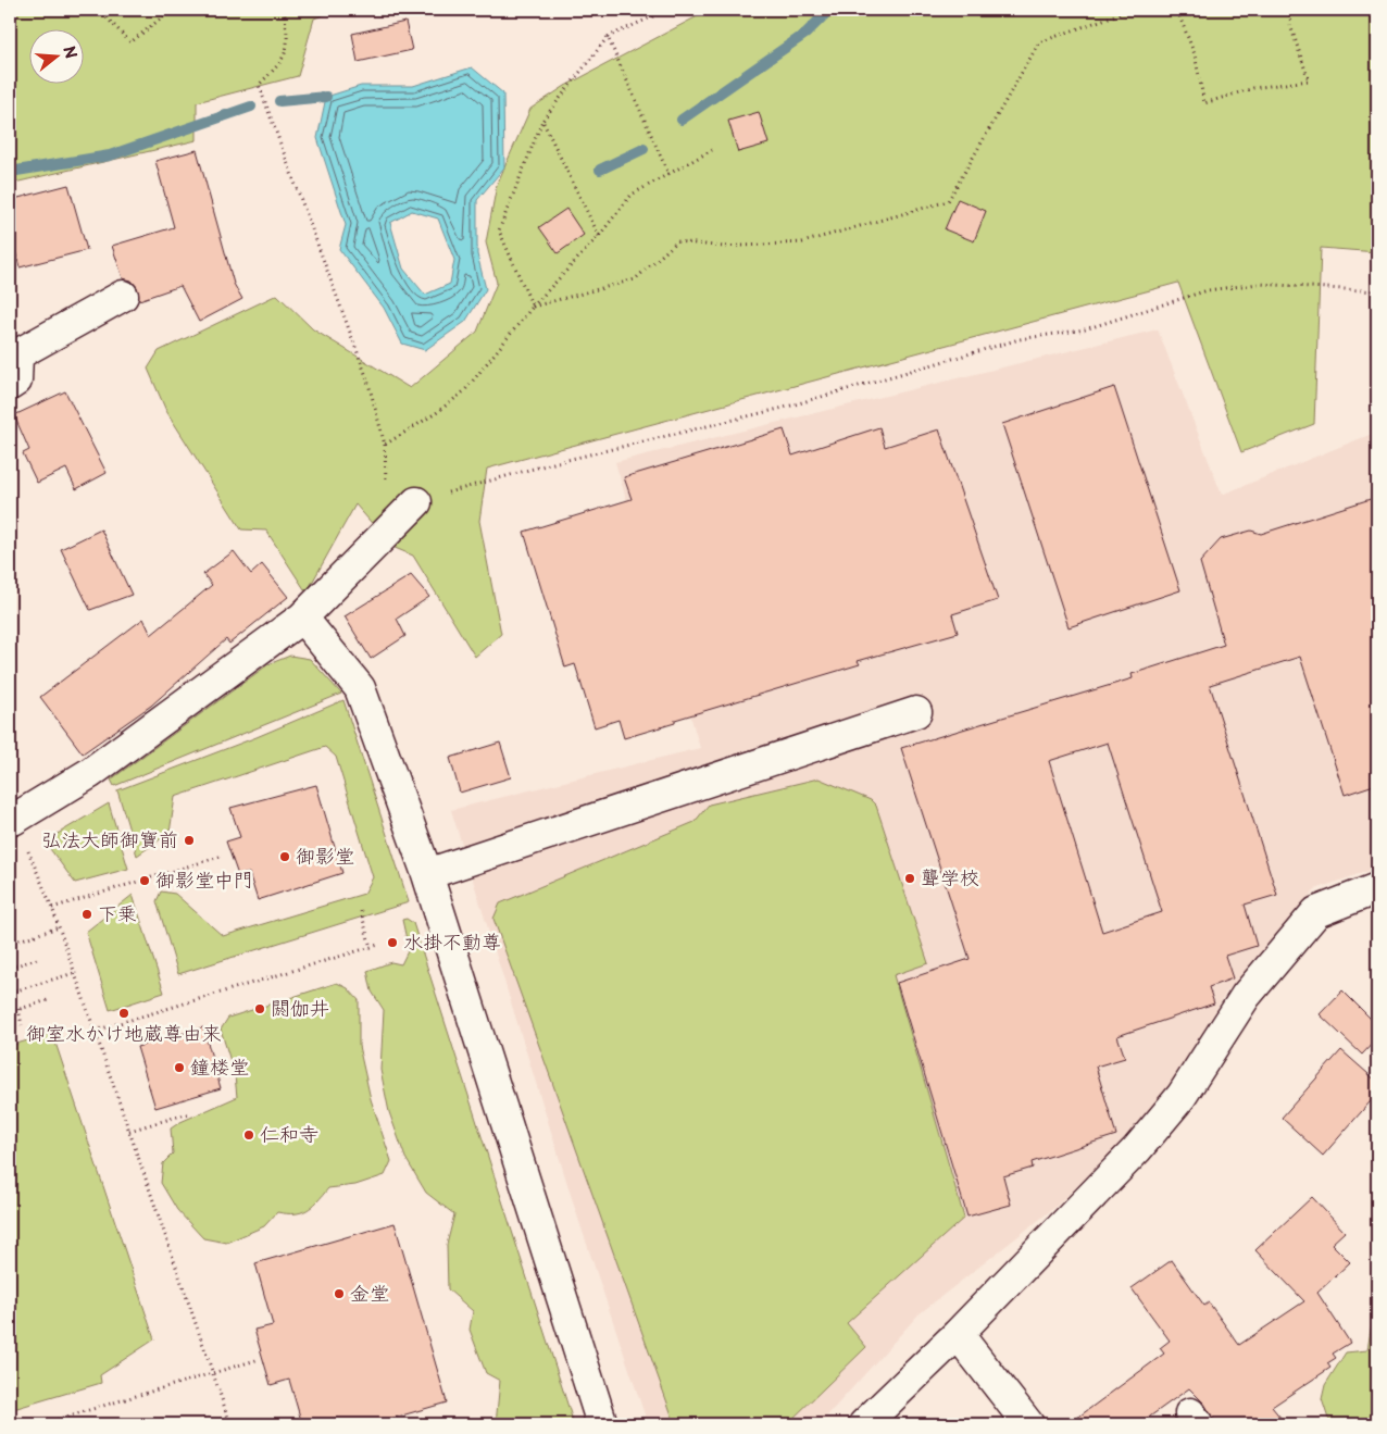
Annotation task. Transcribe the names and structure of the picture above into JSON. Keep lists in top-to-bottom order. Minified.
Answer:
{"places":["弘法大師御寶前","御影堂","聾学校","御影堂中門","下乗","水掛不動尊","閼伽井","御室水かけ地蔵尊由来","鐘楼堂","仁和寺","金堂"],"north":"right"}
